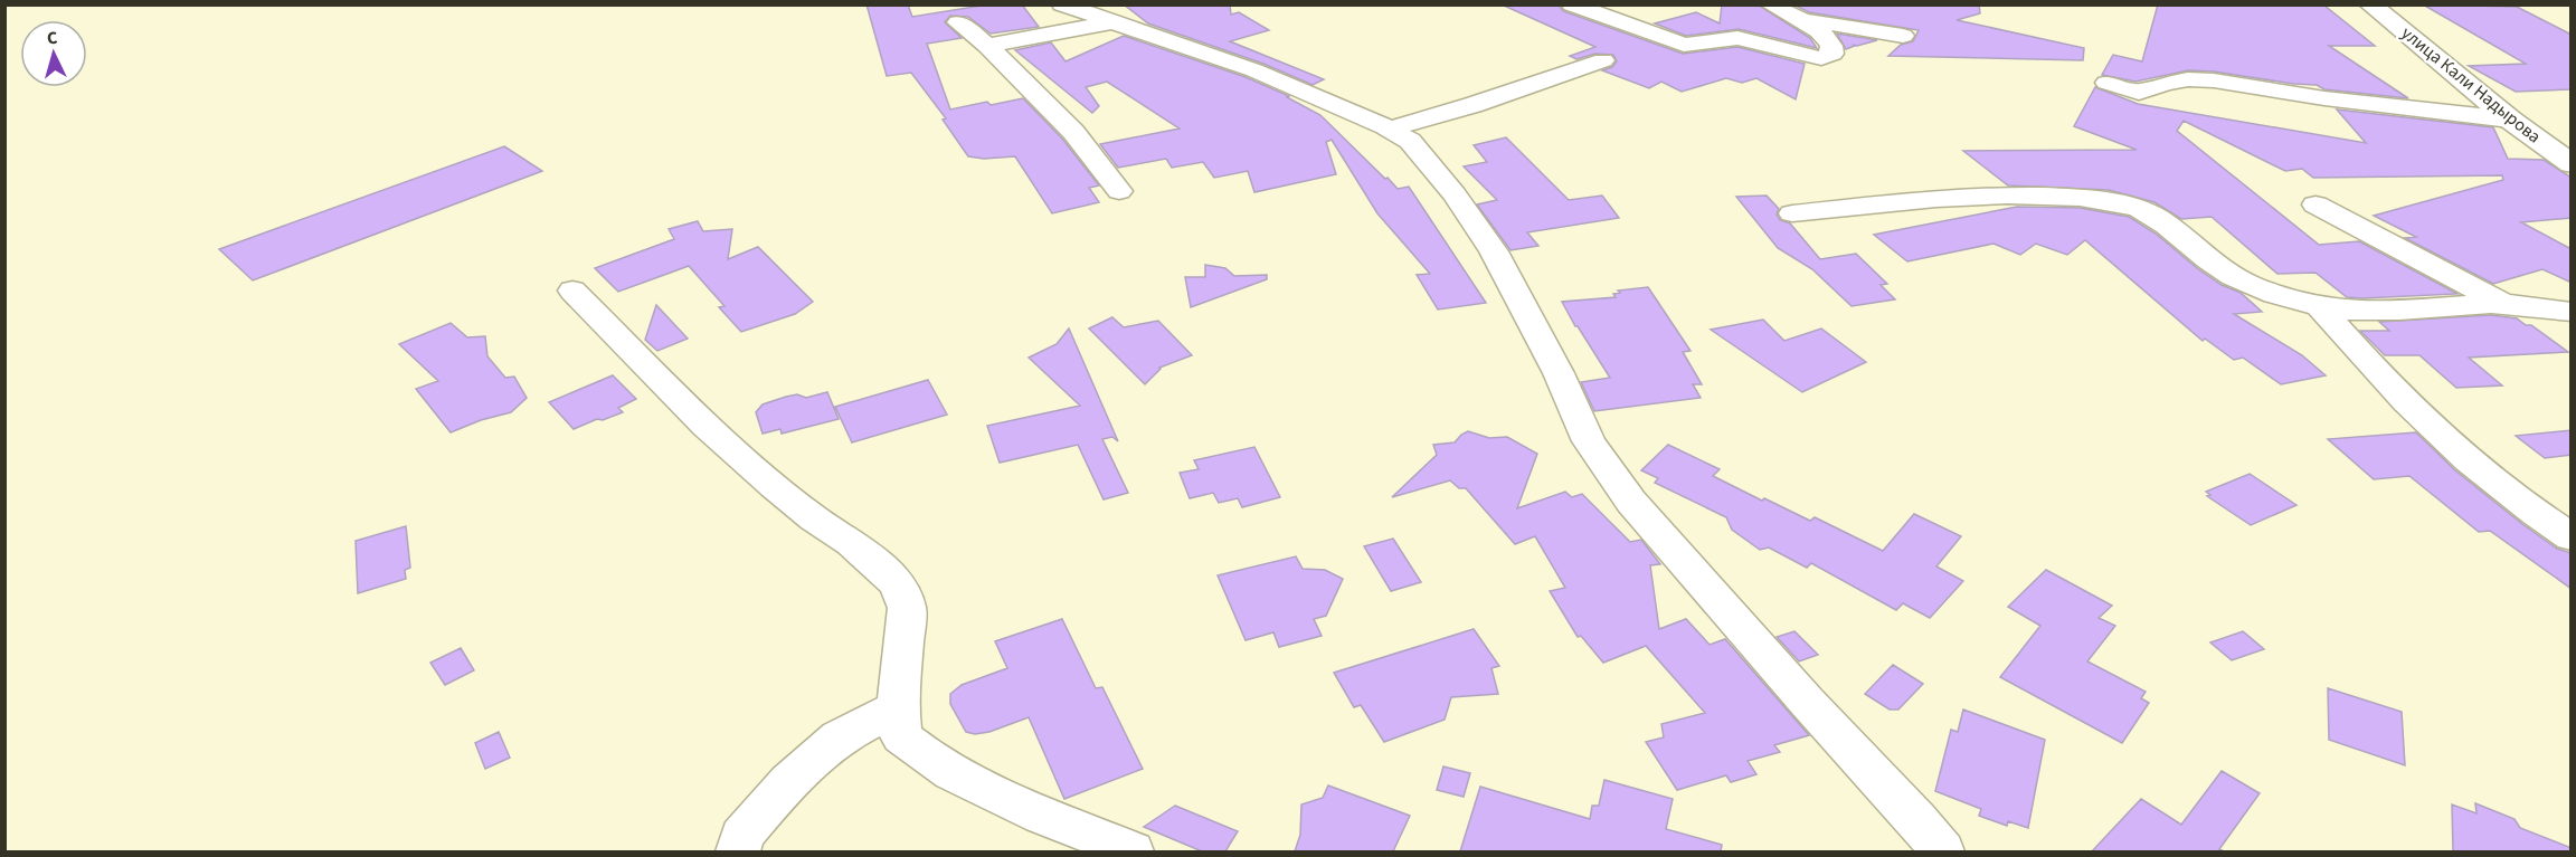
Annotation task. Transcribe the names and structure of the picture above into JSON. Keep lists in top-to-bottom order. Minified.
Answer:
{"streets":{"street":["улица Кали Надырова"]},"north":"top"}
